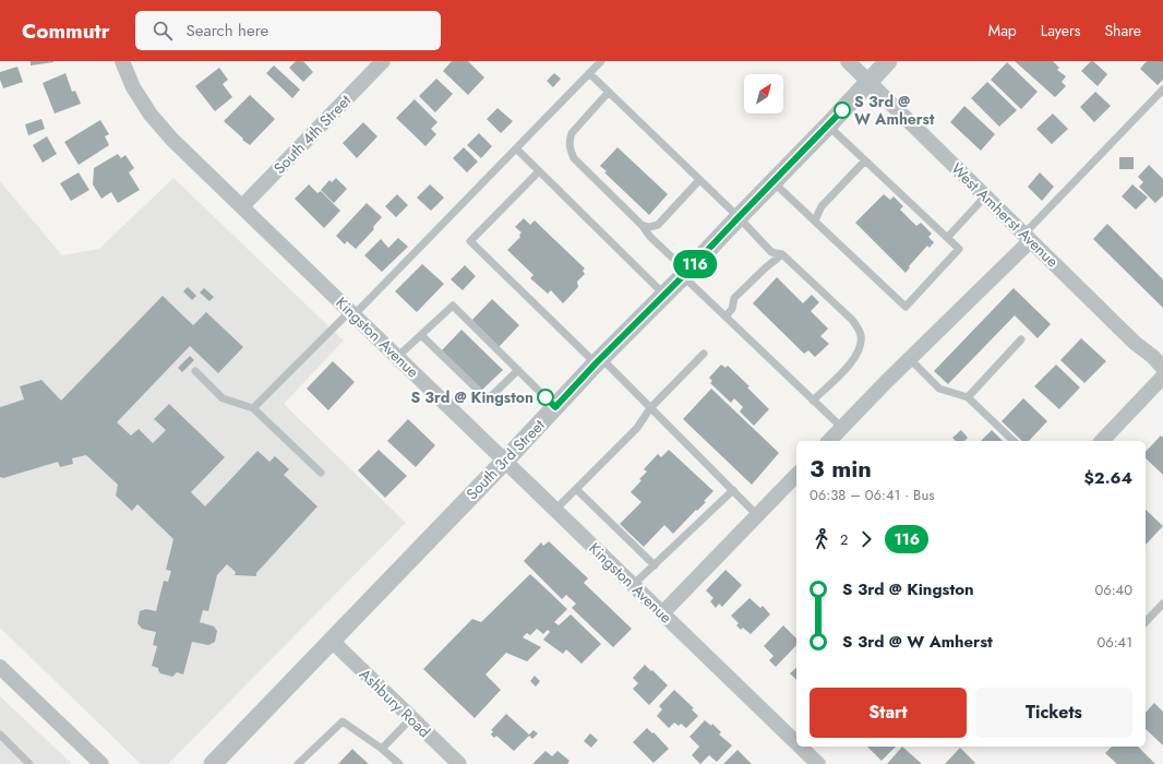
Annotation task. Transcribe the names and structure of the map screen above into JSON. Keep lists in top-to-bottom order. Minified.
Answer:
{"streets":{"street":["South 4th Street","West Amherst Avenue","Kingston Avenue","South 3rd Street","Ashbury Road"]},"crossings":[["South 4th Street","Kingston Avenue"],["West Amherst Avenue","South 3rd Street"],["Kingston Avenue","South 3rd Street"],["South 3rd Street","Ashbury Road"]],"places":["S 3rd @ W Amherst","S 3rd @ Kingston"],"lines":["bus line 116"],"north":"top right","page":{"header":"Commutr","search":"Search here","nav":["Map","Layers","Share"],"on_map":"116","heading":["3 min","06:38 – 06:41 · Bus","$2.64"],"legs":["2","116"],"list":[{"name":"S 3rd @ Kingston","value":"06:40"},{"name":"S 3rd @ W Amherst","value":"06:41"}],"buttons":["Start","Tickets"]}}
